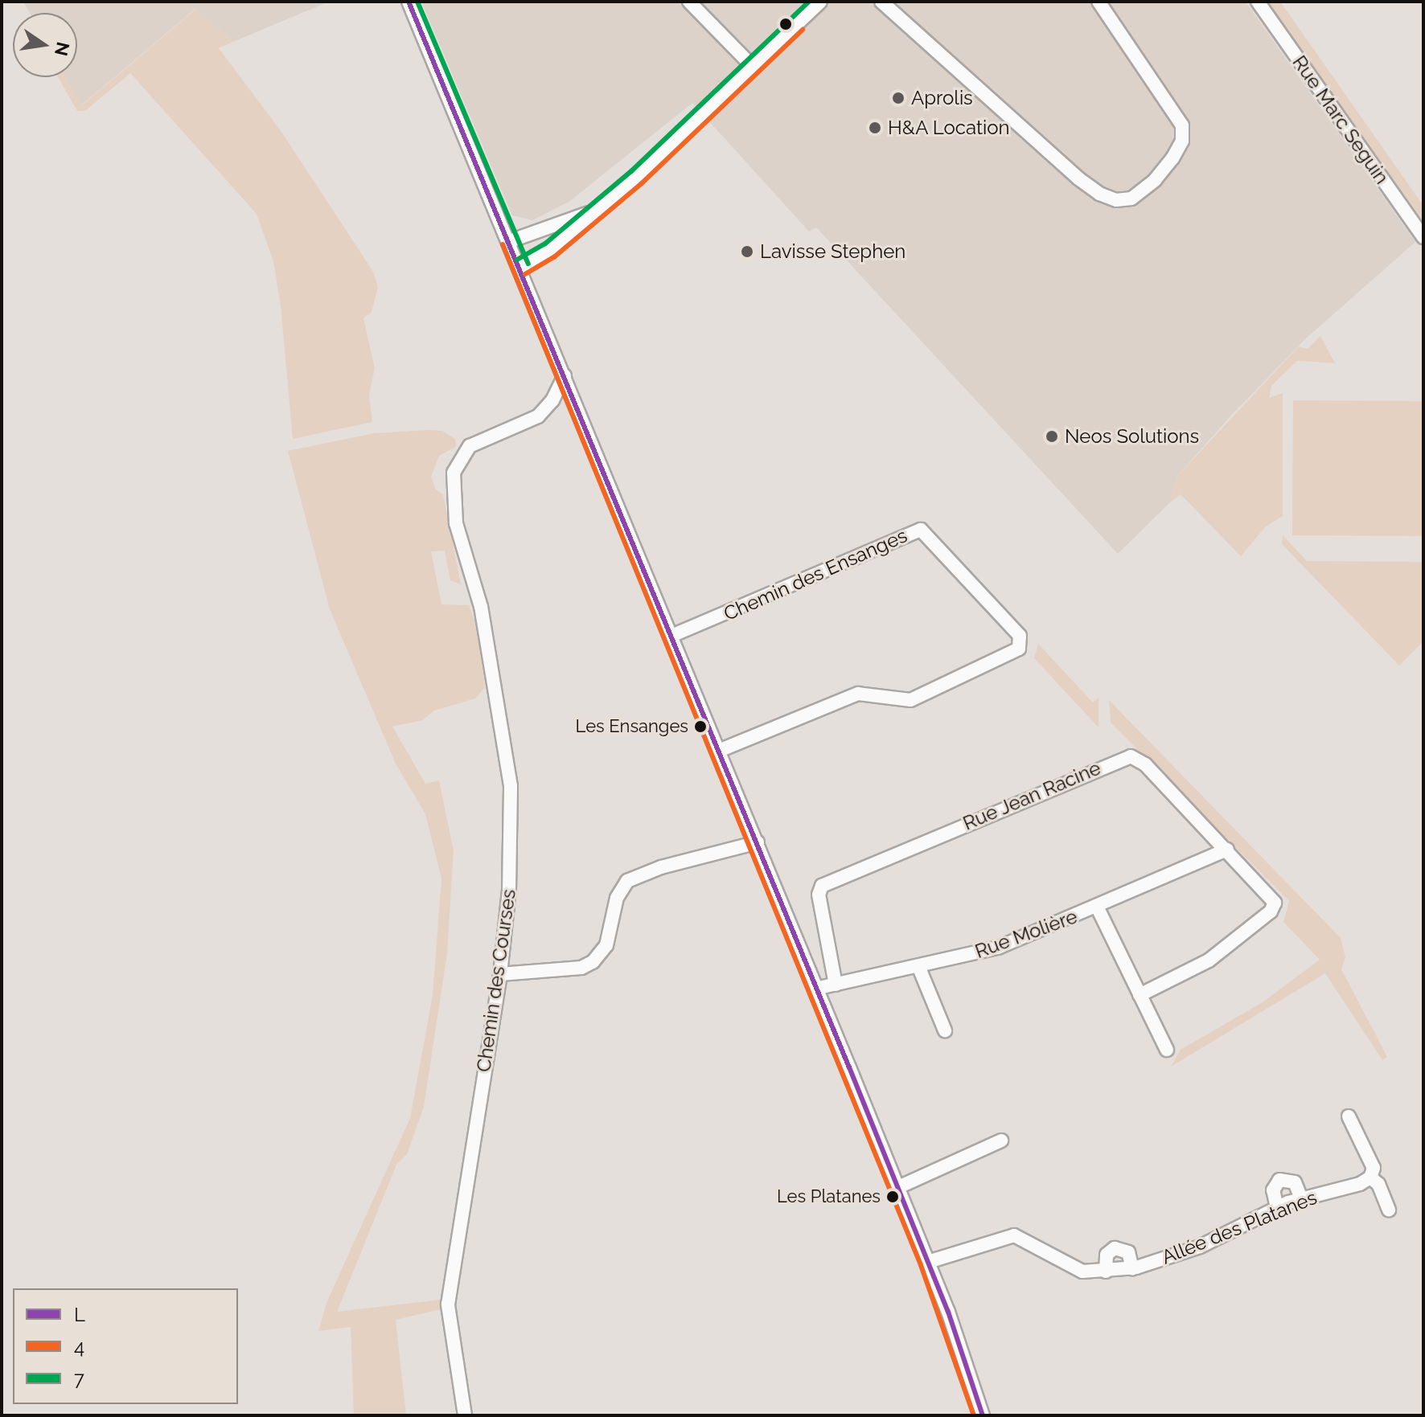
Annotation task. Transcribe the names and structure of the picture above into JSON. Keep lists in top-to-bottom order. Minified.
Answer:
{"streets":{"street":["Rue Marc Seguin","Chemin des Ensanges","Rue Jean Racine","Rue Molière","Chemin des Courses","Allée des Platanes"]},"crossings":[["Rue Jean Racine","Rue Molière"]],"places":["Aprolis","H&A Location","Lavisse Stephen","Neos Solutions","Les Ensanges","Les Platanes"],"lines":["transit line L","transit line 7","transit line 4"],"legend":["L","4","7"],"north":"right"}
